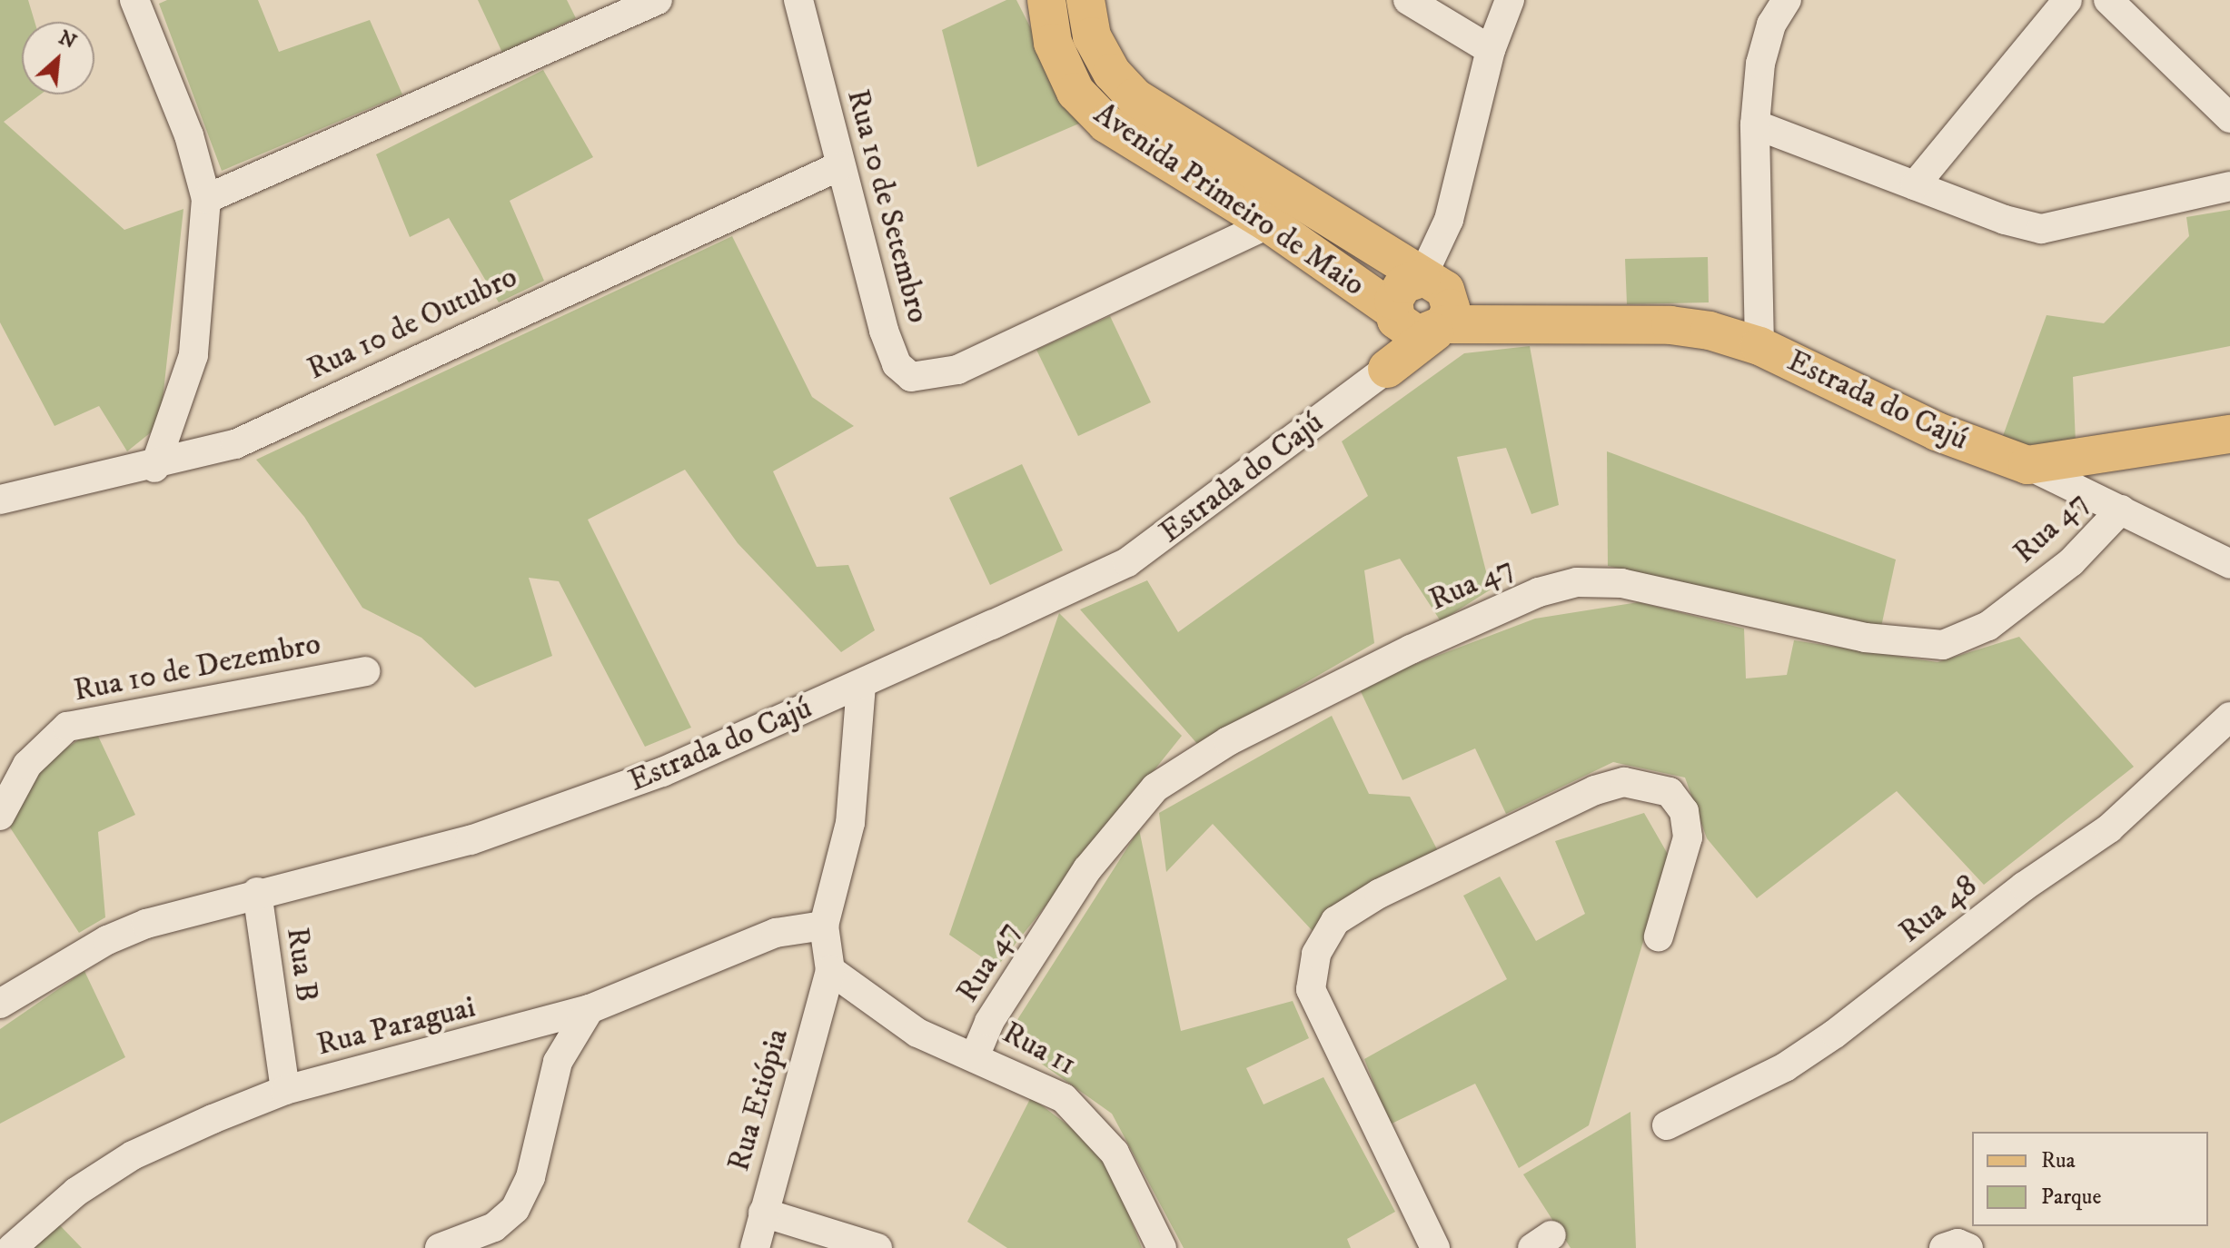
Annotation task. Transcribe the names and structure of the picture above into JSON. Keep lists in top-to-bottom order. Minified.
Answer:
{"streets":{"main road":["Avenida Primeiro de Maio","Estrada do Cajú"],"street":["Rua 10 de Setembro","Rua 10 de Outubro","Rua 47","Rua 10 de Dezembro","Rua 48","Rua B","Rua Paraguai","Rua 11","Rua Etiópia"]},"crossings":[["Avenida Primeiro de Maio","Rua 10 de Setembro"],["Avenida Primeiro de Maio","Estrada do Cajú"],["Rua 10 de Setembro","Rua 10 de Outubro"],["Estrada do Cajú","Rua B"],["Rua 47","Rua 11"],["Rua B","Rua Paraguai"],["Rua 11","Rua Etiópia"]],"legend":["Rua","Parque"],"north":"top right"}
